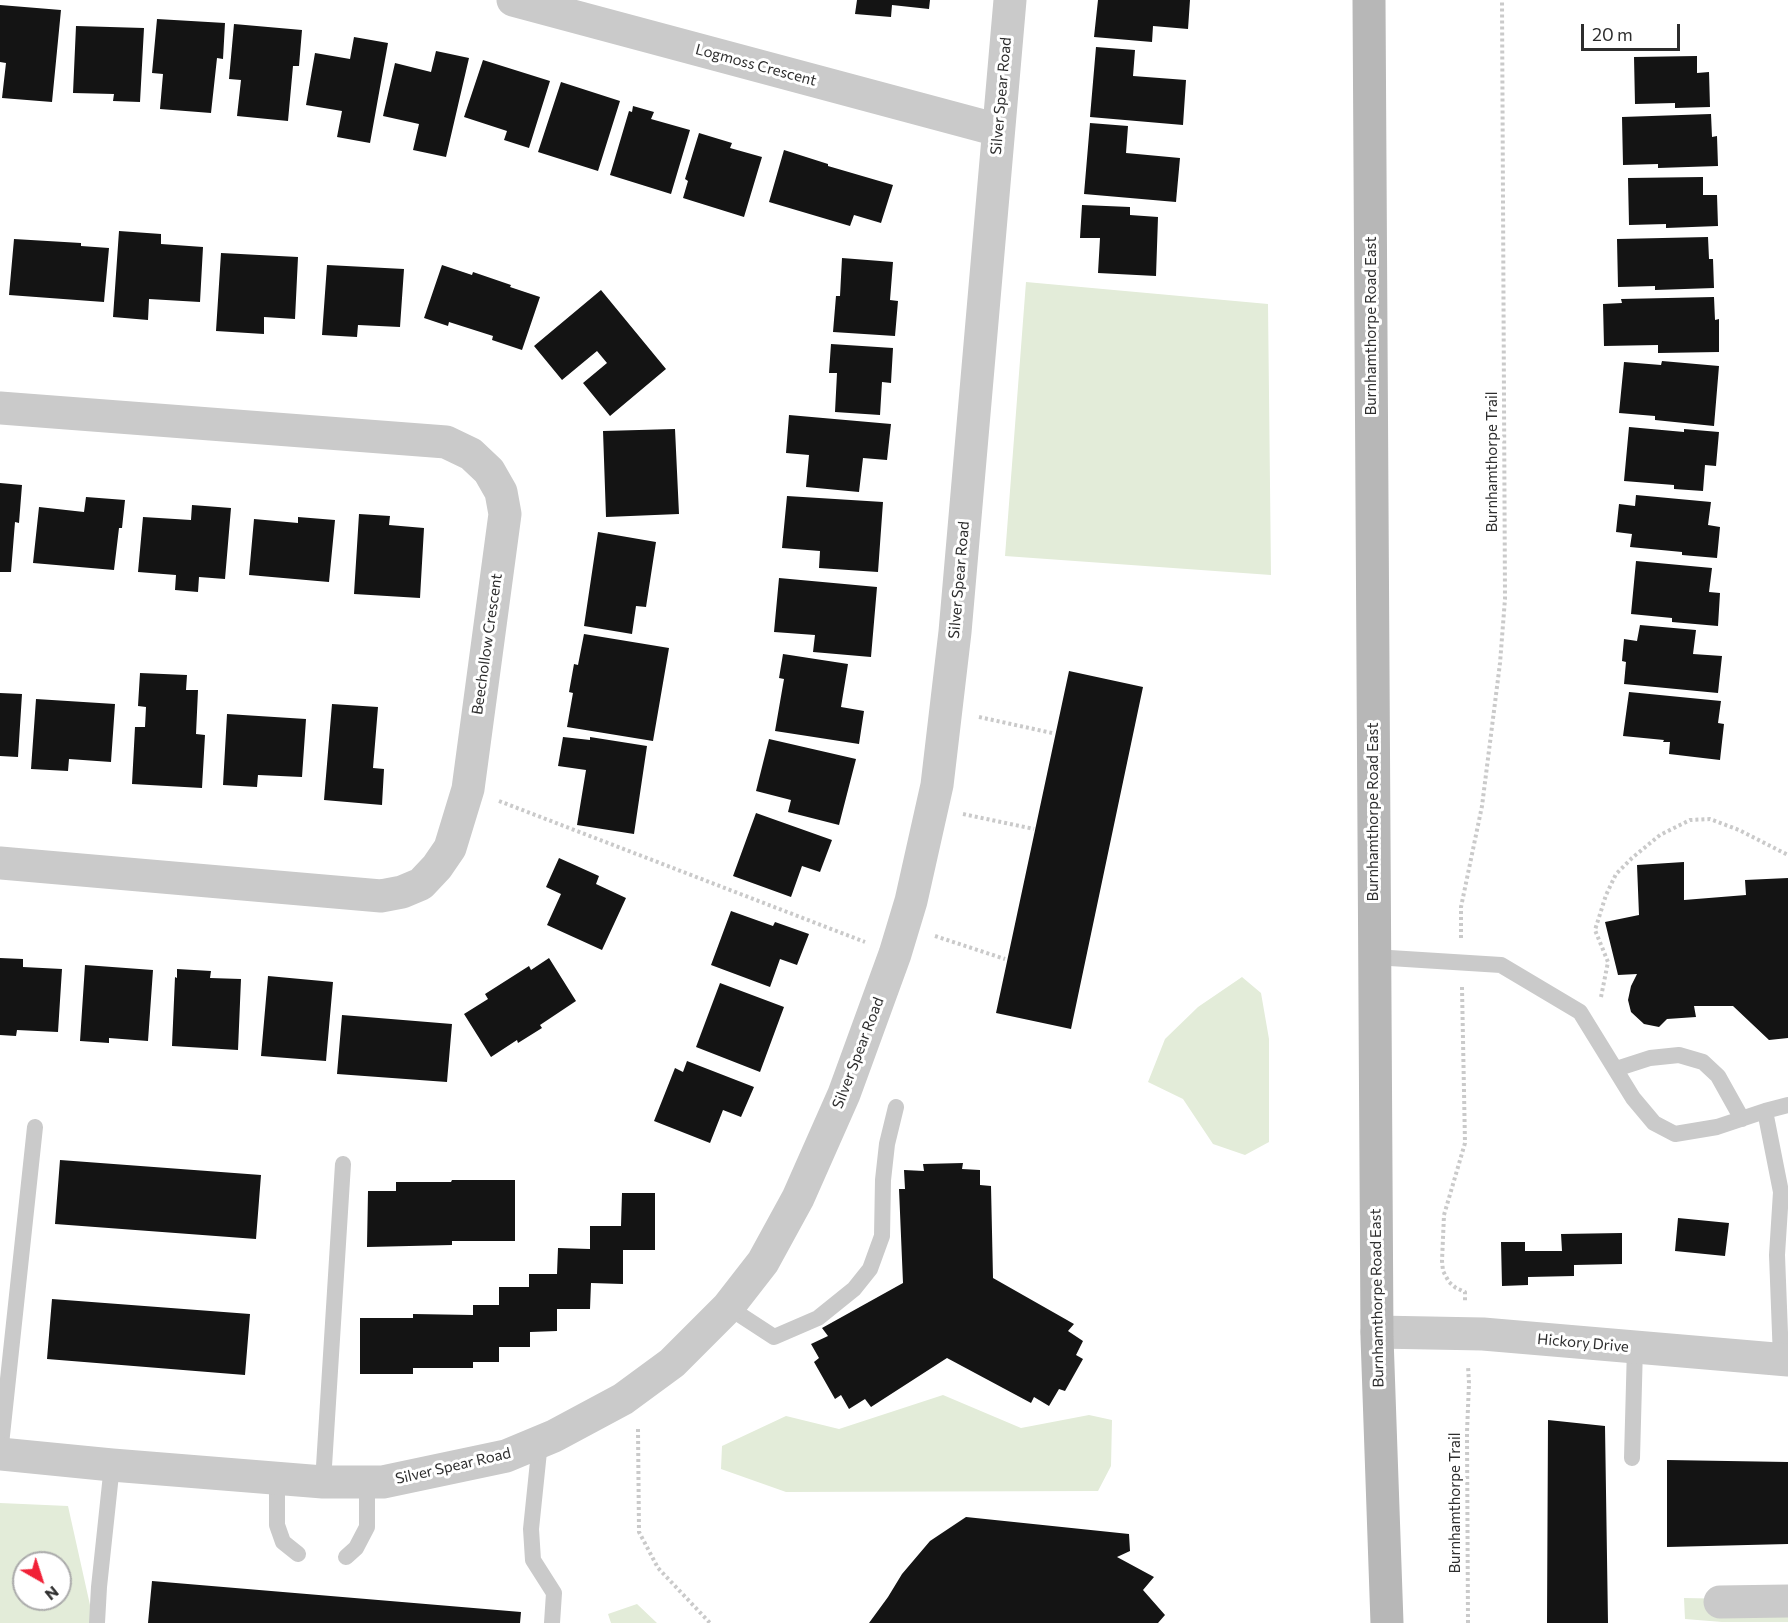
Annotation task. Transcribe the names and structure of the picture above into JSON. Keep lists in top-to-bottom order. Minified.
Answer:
{"streets":{"main road":["Burnhamthorpe Road East"],"street":["Logmoss Crescent","Silver Spear Road","Beechollow Crescent","Hickory Drive"],"path":["Burnhamthorpe Trail"]},"crossings":[["Logmoss Crescent","Silver Spear Road"],["Burnhamthorpe Road East","Hickory Drive"]],"scale_bar":"20 m","north":"bottom right"}
